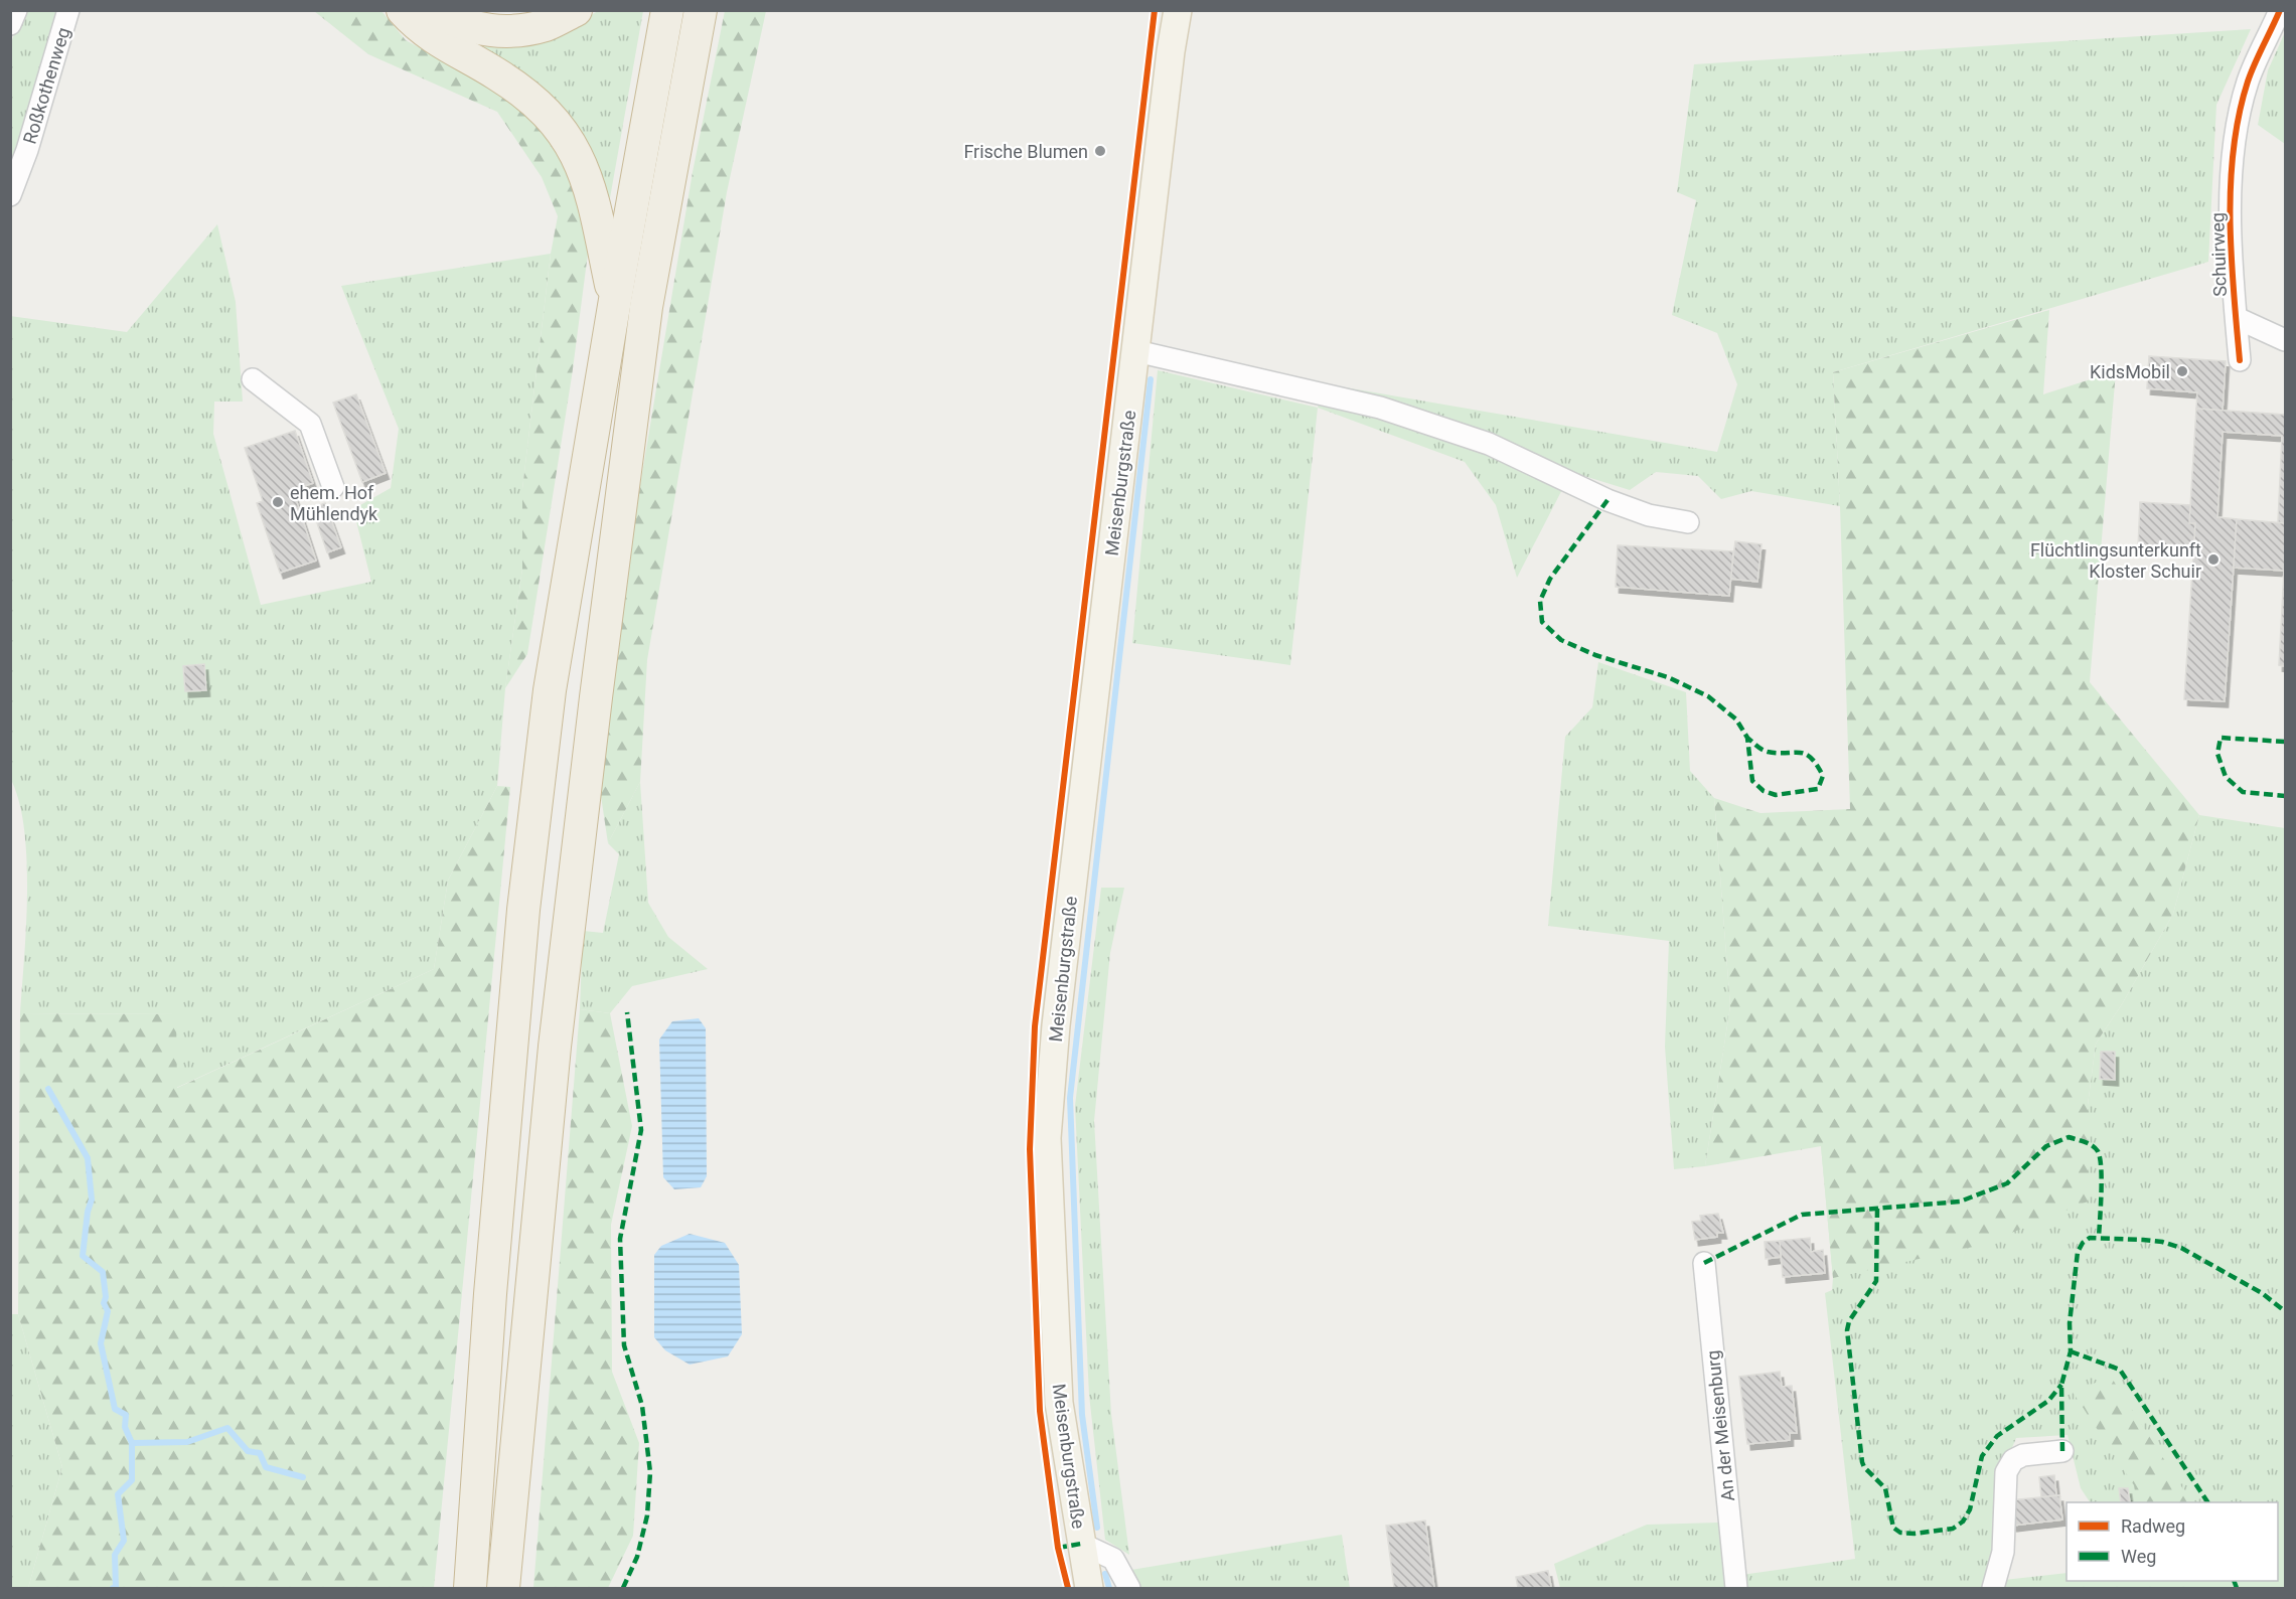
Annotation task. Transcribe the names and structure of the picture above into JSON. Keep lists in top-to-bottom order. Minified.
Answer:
{"streets":{"main road":["Meisenburgstraße"],"street":["Roßkothenweg","Schuirweg","An der Meisenburg"]},"places":["Frische Blumen","KidsMobil","ehem. Hof Mühlendyk","Flüchtlingsunterkunft Kloster Schuir"],"legend":["Radweg","Weg"]}
